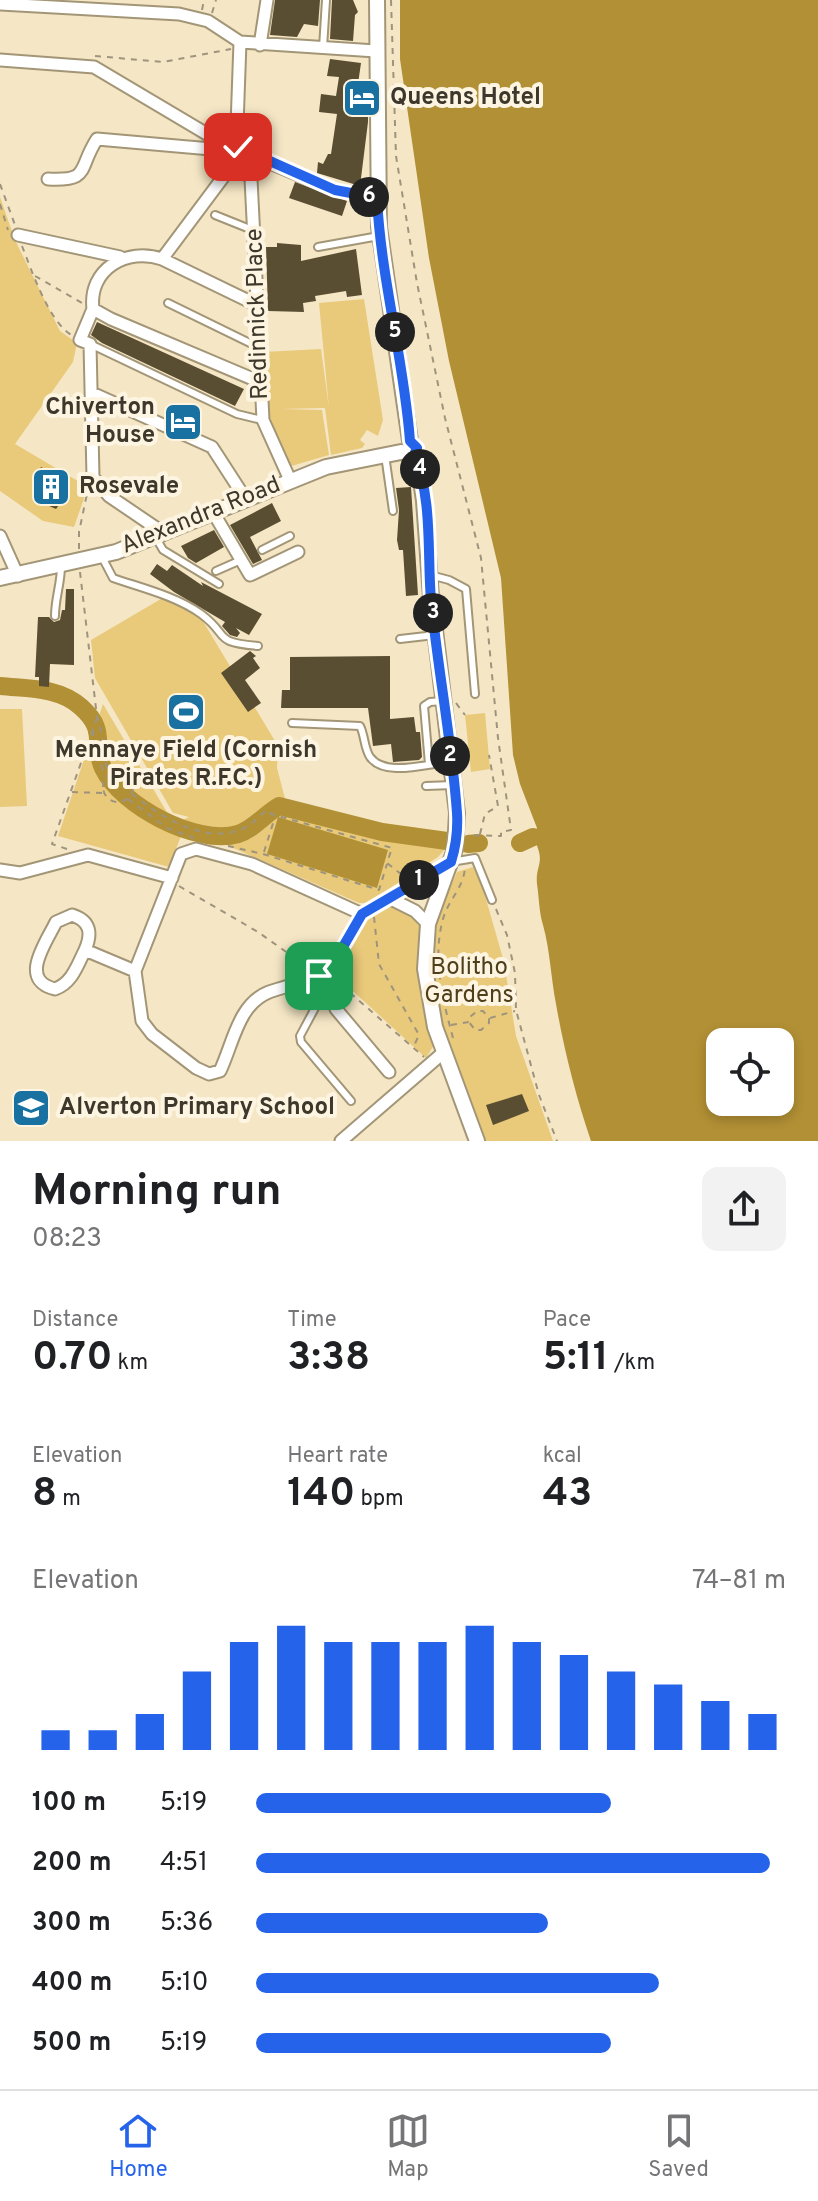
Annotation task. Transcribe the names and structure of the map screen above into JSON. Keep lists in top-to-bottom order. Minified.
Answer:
{"streets":{"street":["Redinnick Place","Alexandra Road"]},"crossings":[["Redinnick Place","Alexandra Road"]],"parks":["Bolitho Gardens"],"places":{"hotel":["Queens Hotel","Chiverton House"],"building":["Rosevale"],"sports":["Mennaye Field (Cornish Pirates R.F.C.)"],"school or university":["Alverton Primary School"]},"page":{"pins":["6","5","4","3","2","1"],"heading":["Morning run","08:23"],"stats":[["Distance","0.70 km"],["Time","3:38"],["Pace","5:11 /km"],["Elevation","8 m"],["Heart rate","140 bpm"],["kcal","43"]],"chart":["Elevation","74–81 m"],"list":[{"name":"100 m","note":"5:19"},{"name":"200 m","note":"4:51"},{"name":"300 m","note":"5:36"},{"name":"400 m","note":"5:10"},{"name":"500 m","note":"5:19"}],"tabs":["Home","Map","Saved"]}}
